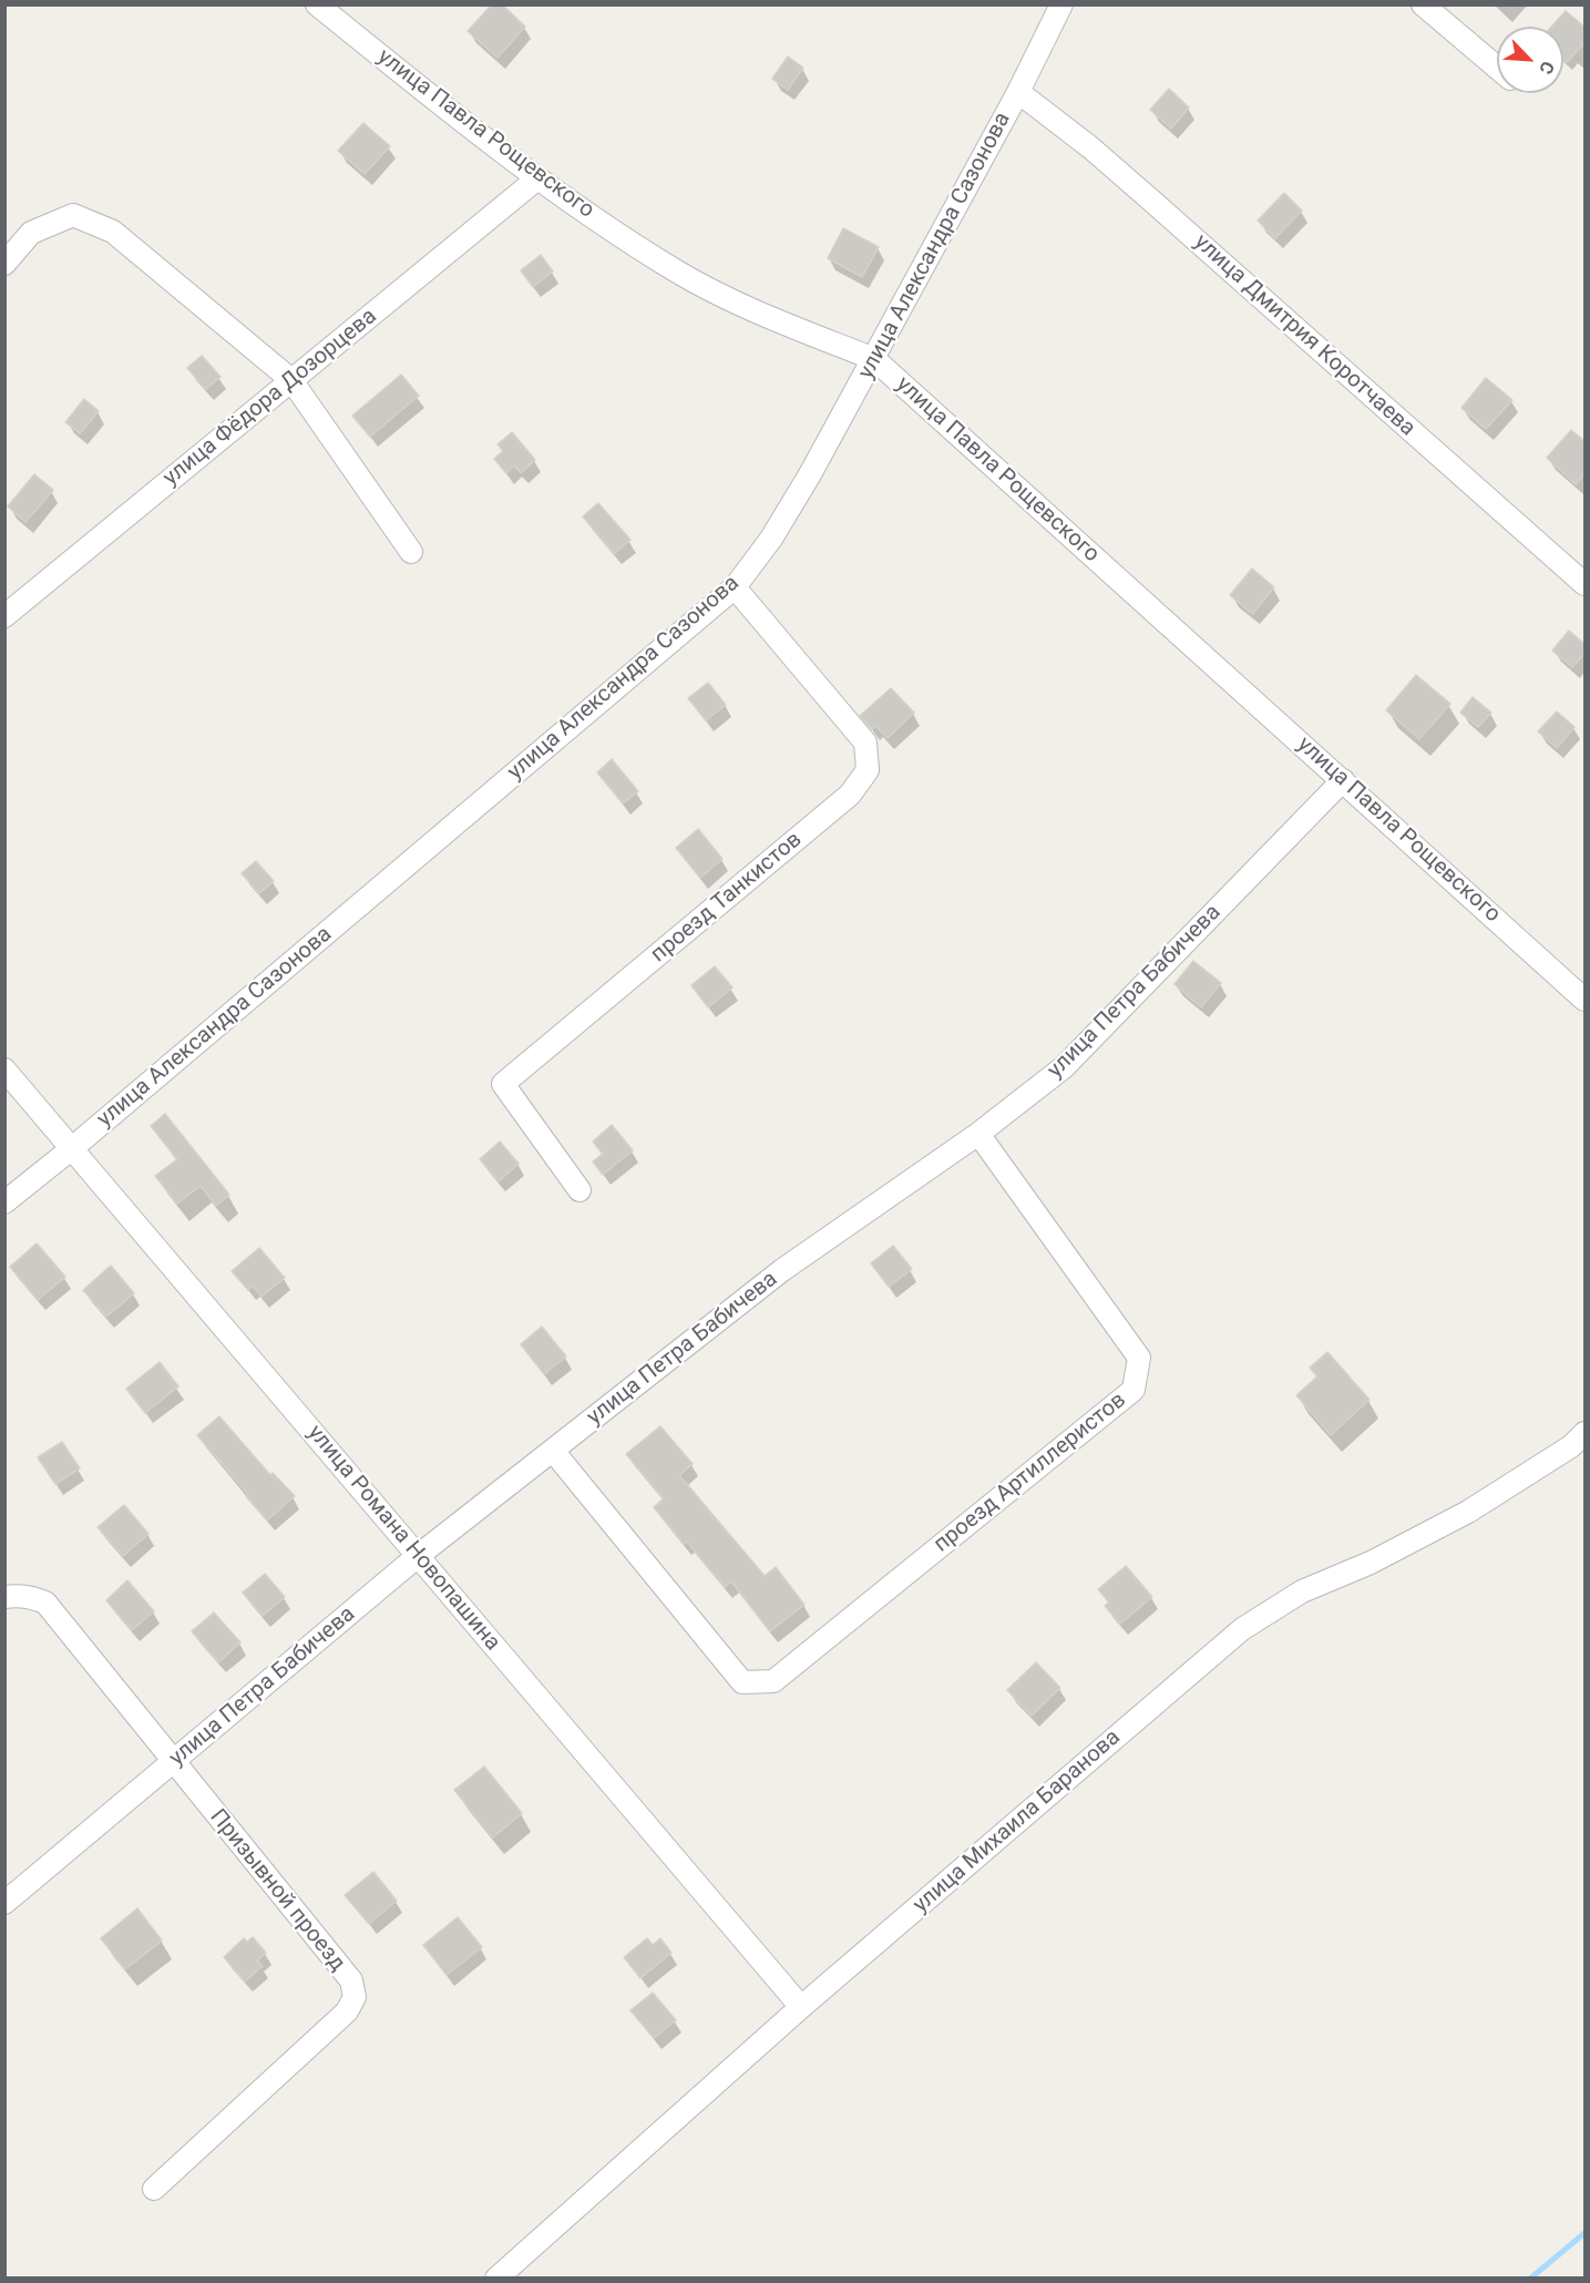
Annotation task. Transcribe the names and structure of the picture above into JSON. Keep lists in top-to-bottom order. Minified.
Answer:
{"streets":{"street":["улица Павла Рощевского","улица Александра Сазонова","улица Дмитрия Коротчаева","улица Фёдора Дозорцева","проезд Танкистов","улица Петра Бабичева","проезд Артиллеристов","улица Романа Новопашина","улица Михаила Баранова","Призывной проезд"]},"crossings":[["улица Павла Рощевского","улица Александра Сазонова"],["улица Павла Рощевского","улица Фёдора Дозорцева"],["улица Павла Рощевского","улица Петра Бабичева"],["улица Александра Сазонова","улица Дмитрия Коротчаева"],["улица Александра Сазонова","проезд Танкистов"],["улица Александра Сазонова","улица Романа Новопашина"],["улица Петра Бабичева","проезд Артиллеристов"],["улица Петра Бабичева","улица Романа Новопашина"],["улица Петра Бабичева","Призывной проезд"],["улица Романа Новопашина","улица Михаила Баранова"]],"north":"bottom right"}
